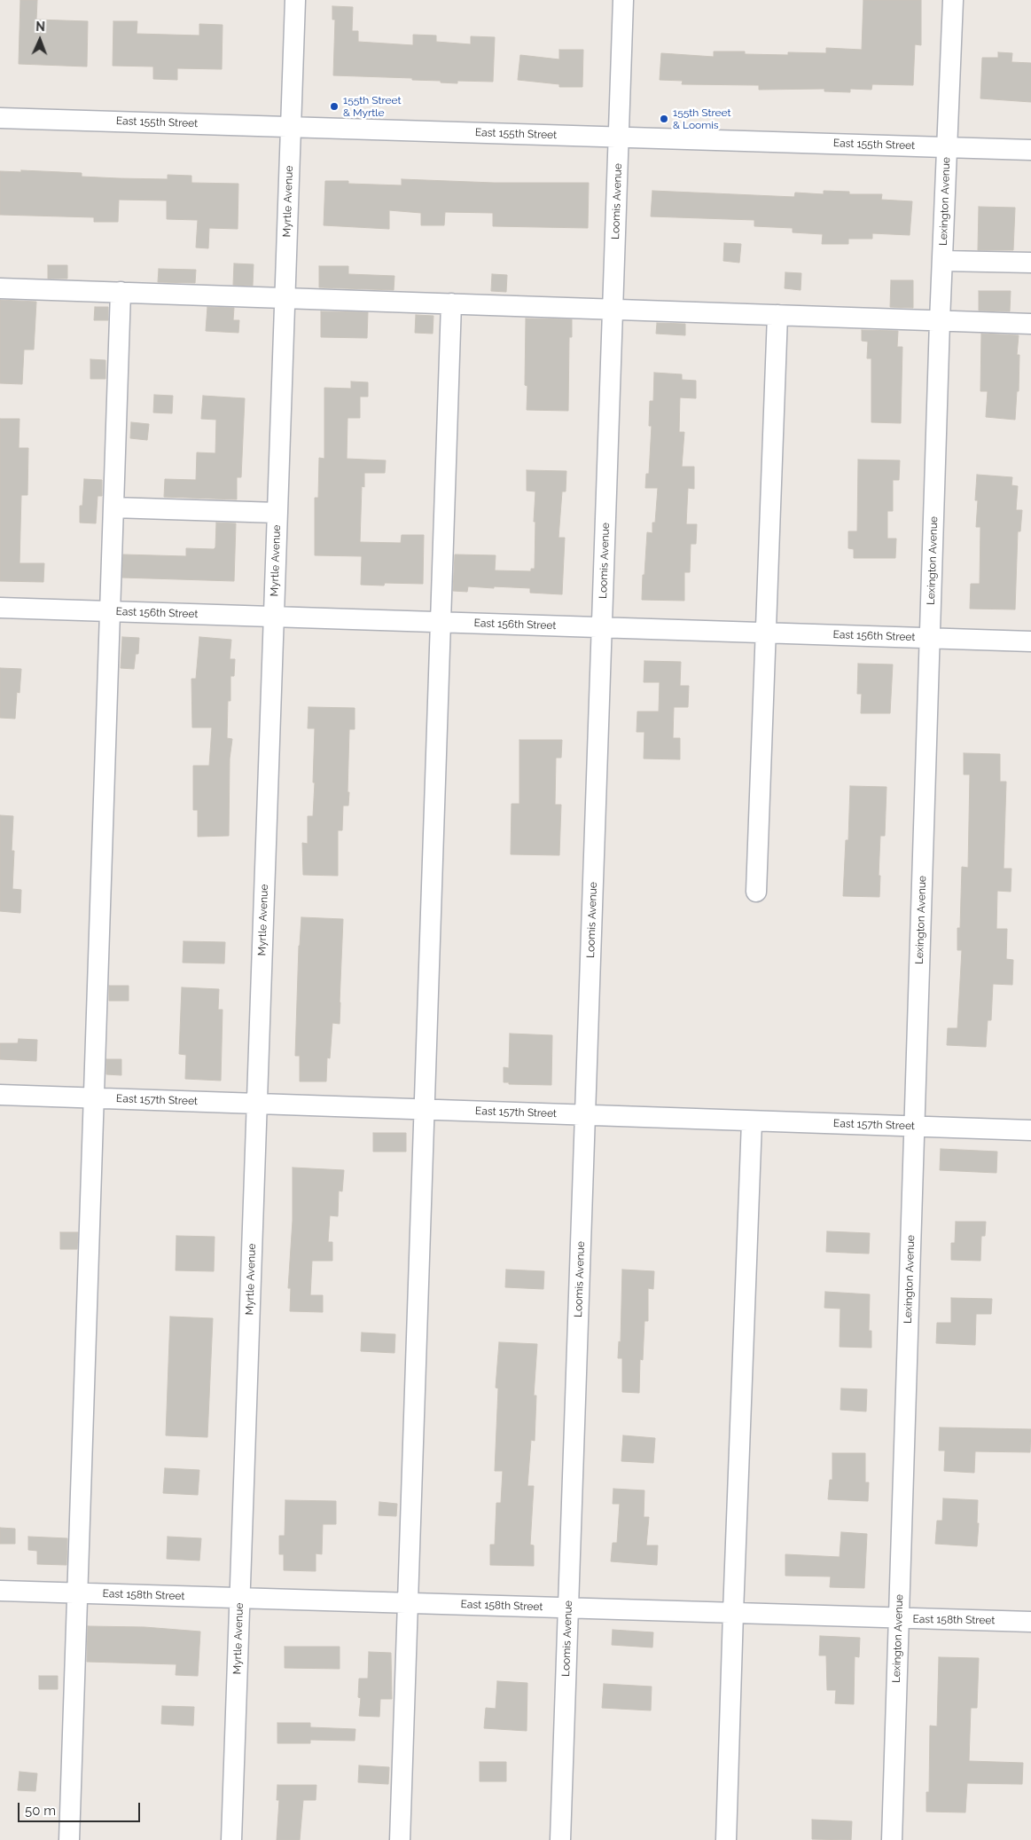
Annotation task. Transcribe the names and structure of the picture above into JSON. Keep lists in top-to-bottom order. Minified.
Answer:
{"streets":{"street":["East 155th Street","Myrtle Avenue","Loomis Avenue","Lexington Avenue","East 156th Street","East 157th Street","East 158th Street"]},"crossings":[["East 155th Street","Myrtle Avenue"],["East 155th Street","Loomis Avenue"],["East 155th Street","Lexington Avenue"],["Myrtle Avenue","East 156th Street"],["Myrtle Avenue","East 157th Street"],["Myrtle Avenue","East 158th Street"],["Loomis Avenue","East 156th Street"],["Loomis Avenue","East 157th Street"],["Loomis Avenue","East 158th Street"],["Lexington Avenue","East 156th Street"],["Lexington Avenue","East 157th Street"],["Lexington Avenue","East 158th Street"]],"places":["155th Street & Myrtle","155th Street & Loomis"],"scale_bar":"50 m","north":"top"}
